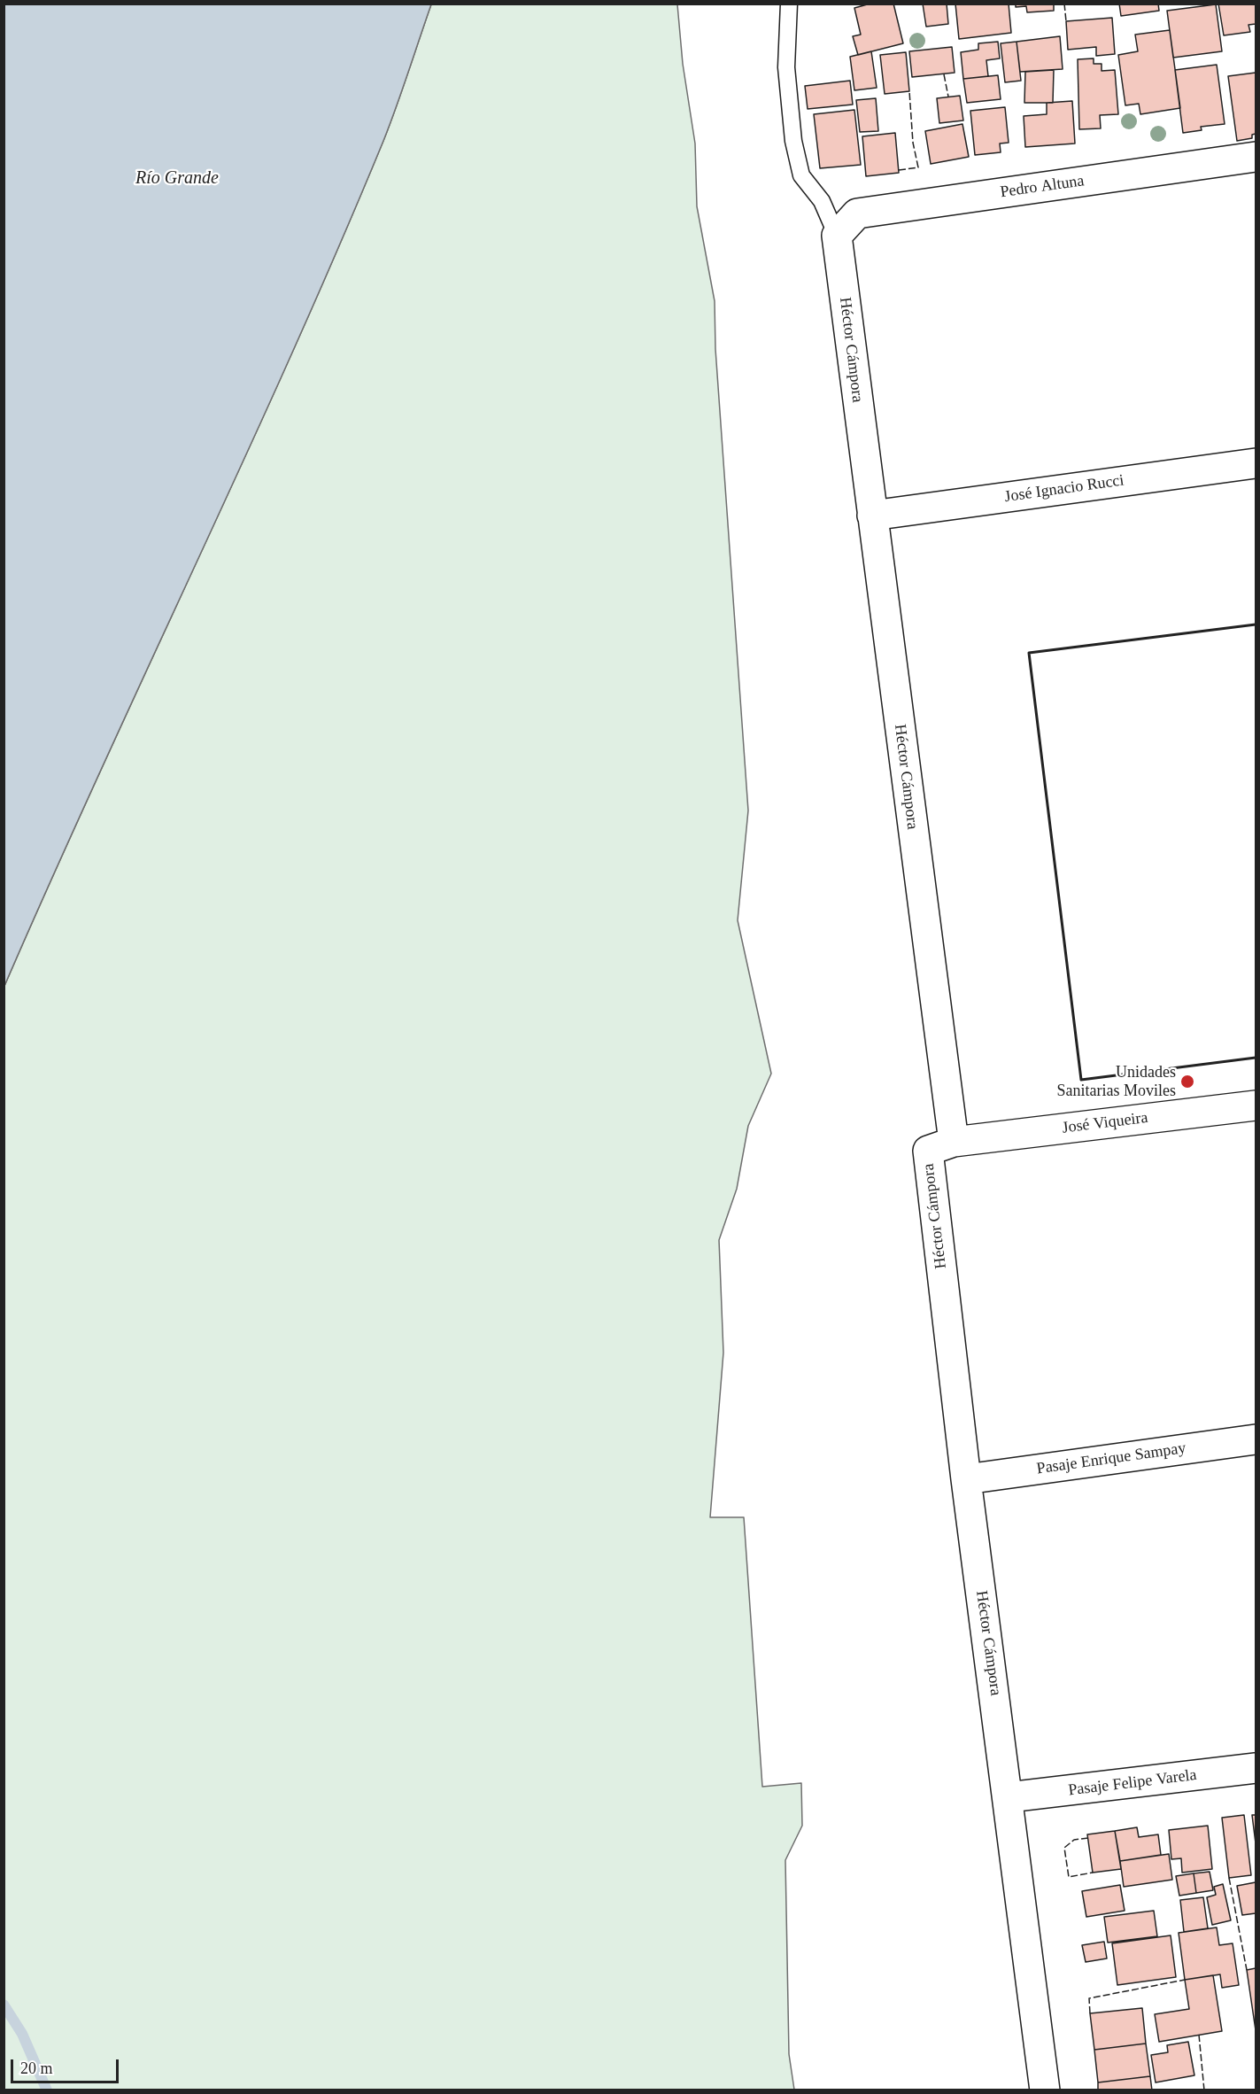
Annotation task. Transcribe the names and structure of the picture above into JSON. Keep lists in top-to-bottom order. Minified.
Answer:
{"streets":{"street":["Pedro Altuna","Héctor Cámpora","José Ignacio Rucci","José Viqueira","Pasaje Enrique Sampay","Pasaje Felipe Varela"]},"crossings":[["Pedro Altuna","Héctor Cámpora"],["Héctor Cámpora","José Ignacio Rucci"],["Héctor Cámpora","José Viqueira"],["Héctor Cámpora","Pasaje Enrique Sampay"],["Héctor Cámpora","Pasaje Felipe Varela"]],"water":["Río Grande"],"places":["Unidades Sanitarias Moviles"],"scale_bar":"20 m"}
